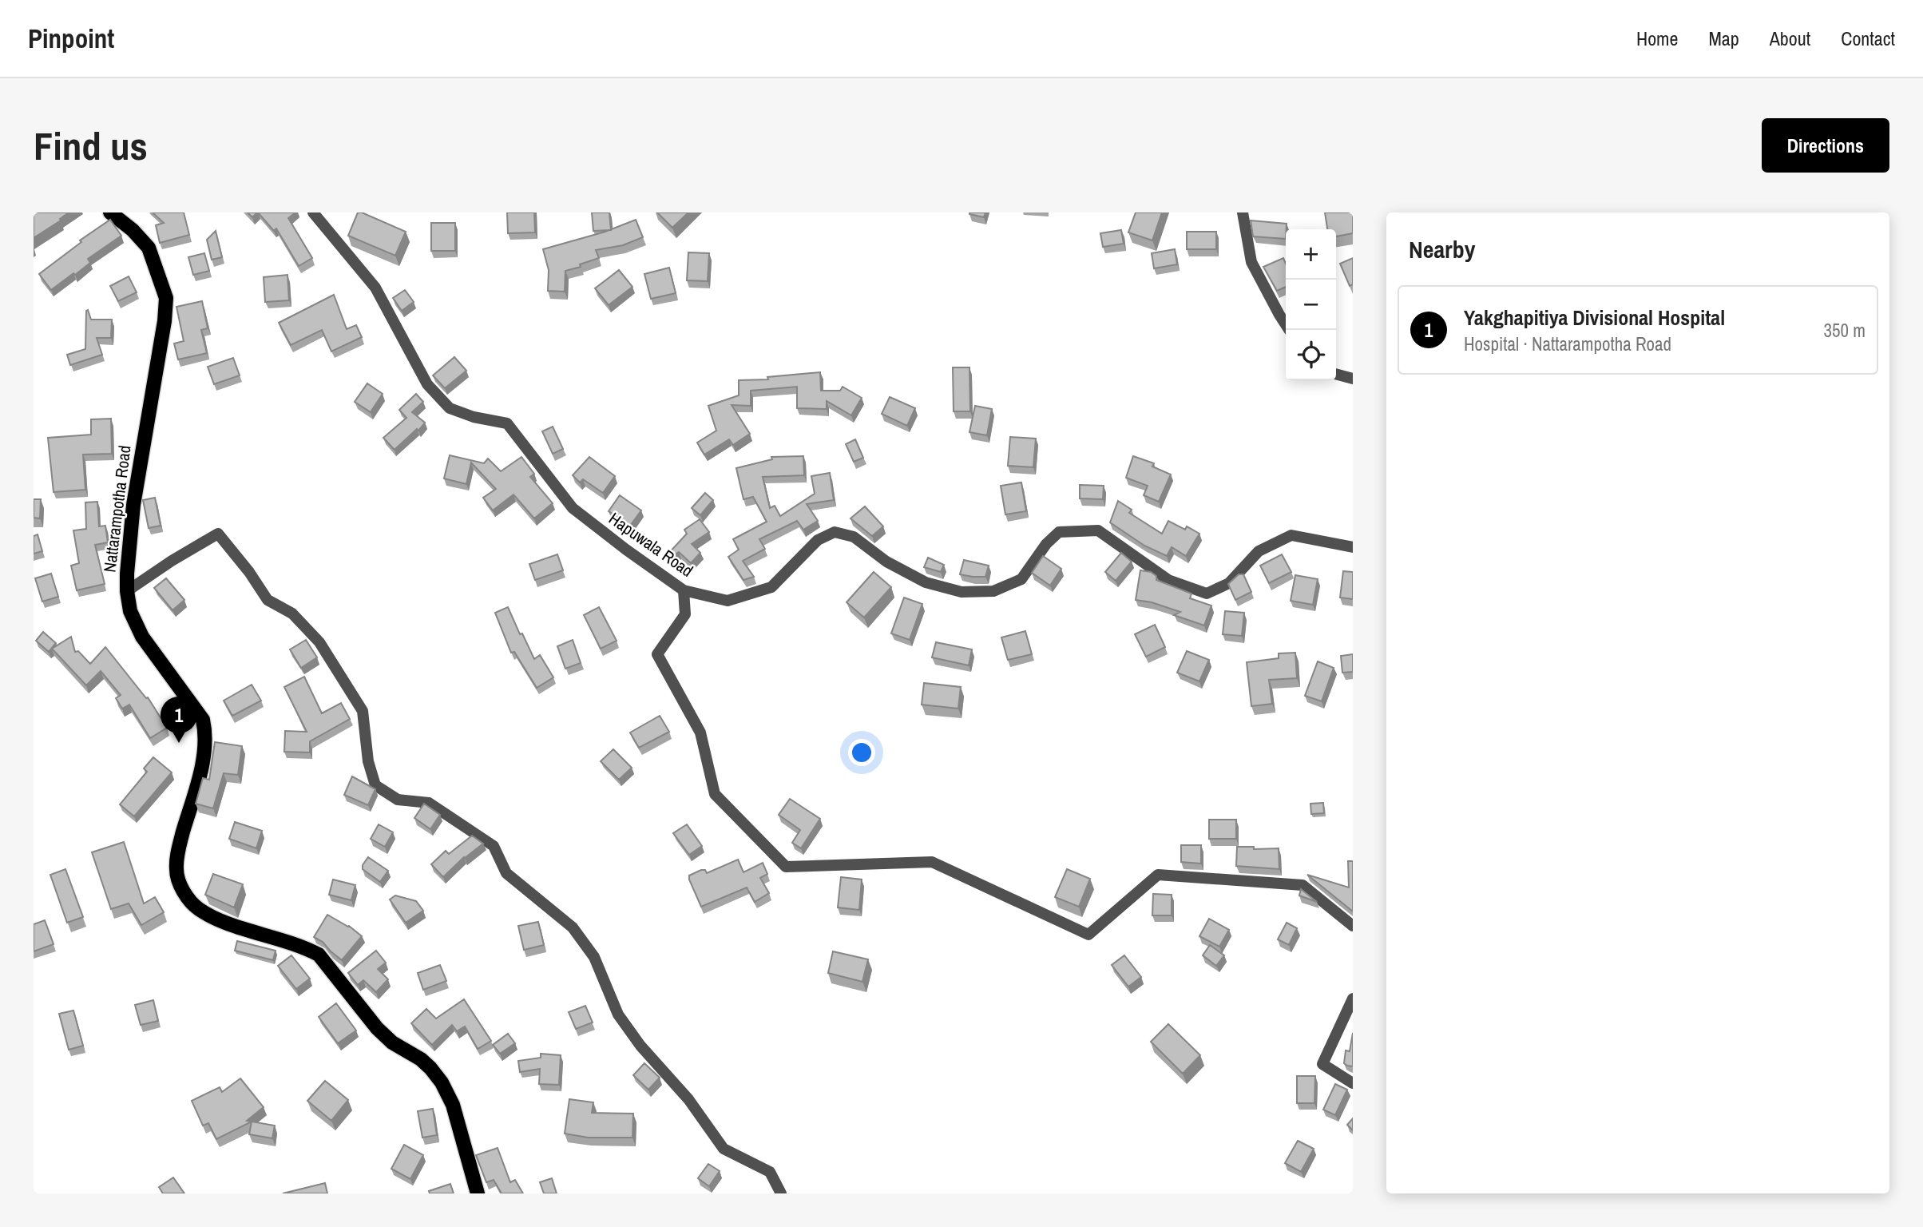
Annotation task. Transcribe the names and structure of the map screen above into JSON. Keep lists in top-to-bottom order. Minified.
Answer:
{"streets":{"main road":["Nattarampotha Road"],"street":["Hapuwala Road"]},"page":{"header":"Pinpoint","nav":["Home","Map","About","Contact"],"buttons":"Directions","title":"Find us","heading":"Nearby","map_buttons":["+","−"],"list":[{"mark":"1","name":"Yakghapitiya Divisional Hospital","note":"Hospital · Nattarampotha Road","value":"350 m"}],"pins":"1"}}
